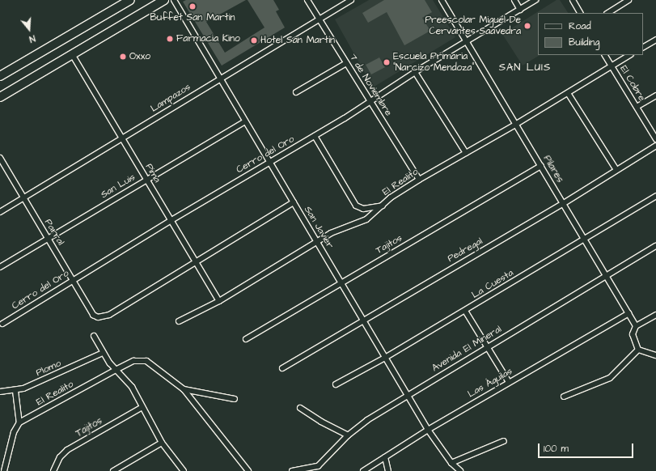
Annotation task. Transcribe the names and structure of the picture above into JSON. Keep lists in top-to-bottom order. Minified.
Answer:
{"streets":{"street":["El Cobre","7 de Noviembre","Lampazos","Cerro del Oro","Pilares","Pima","El Realito","San Luis","San Javier","Parral","Tajitos","Pedregal","La Cuesta","Avenida El Mineral","Plomo","Las Águilas"]},"crossings":[["El Cobre","El Realito"],["7 de Noviembre","Lampazos"],["7 de Noviembre","Cerro del Oro"],["7 de Noviembre","El Realito"],["Lampazos","Pima"],["Lampazos","San Javier"],["Lampazos","Parral"],["Cerro del Oro","Pilares"],["Cerro del Oro","Pima"],["Cerro del Oro","San Javier"],["Cerro del Oro","Parral"],["Pilares","El Realito"],["Pilares","Tajitos"],["Pilares","Pedregal"],["Pilares","La Cuesta"],["Pilares","Avenida El Mineral"],["Pilares","Las Águilas"],["Pima","El Realito"],["Pima","San Luis"],["Pima","Parral"],["El Realito","San Javier"],["San Luis","San Javier"],["San Luis","Parral"],["San Javier","Tajitos"],["San Javier","Pedregal"],["San Javier","La Cuesta"],["San Javier","Avenida El Mineral"],["San Javier","Las Águilas"]],"districts":["SAN LUIS"],"places":["Buffet San Martin","Preescolar Miguel De Cervantes Saavedra","Farmacia Kino","Hotel San Martín","Oxxo","Escuela Primaria \"Narcizo Mendoza\""],"legend":["Road","Building"],"scale_bar":"100 m","north":"bottom"}
